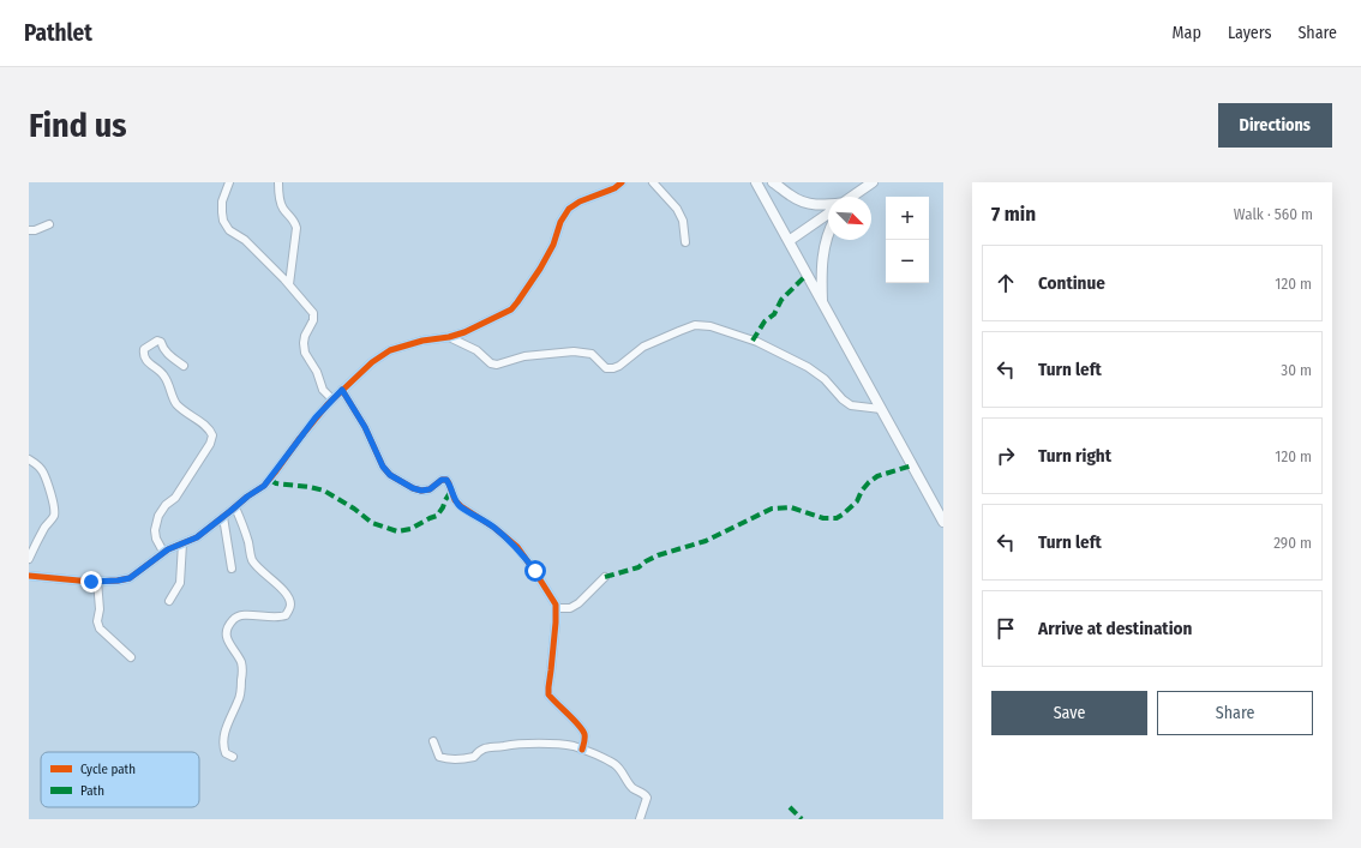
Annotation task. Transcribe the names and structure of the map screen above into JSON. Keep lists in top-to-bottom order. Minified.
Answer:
{"legend":["Cycle path","Path"],"north":"bottom right","page":{"header":"Pathlet","nav":["Map","Layers","Share"],"buttons":["Directions",["Save","Share"]],"title":"Find us","heading":["7 min","Walk · 560 m"],"map_buttons":["+","−"],"list":[["Continue","120 m"],["Turn left","30 m"],["Turn right","120 m"],["Turn left","290 m"],"Arrive at destination"]}}
